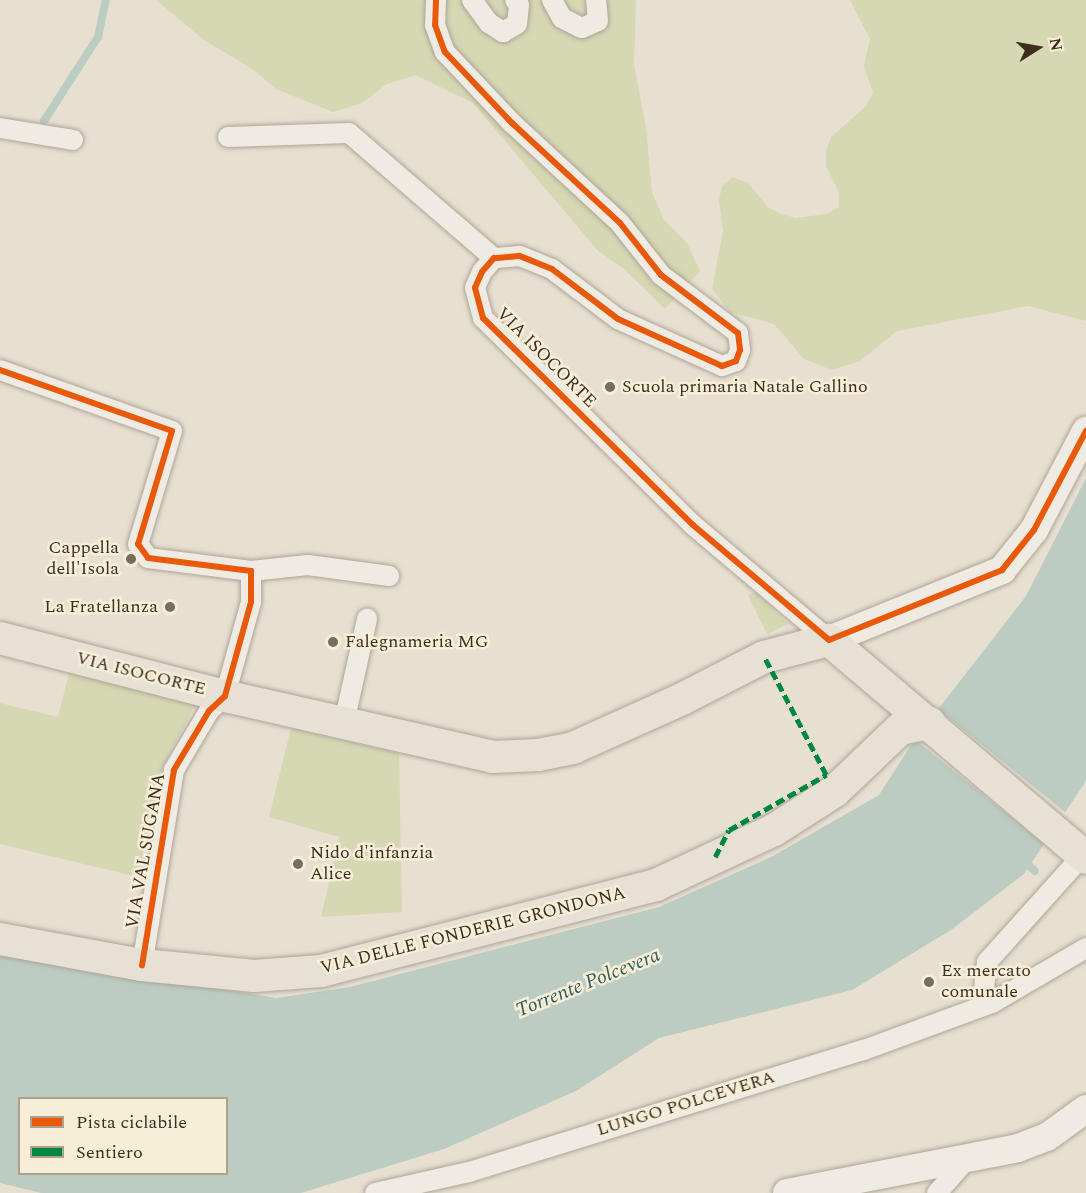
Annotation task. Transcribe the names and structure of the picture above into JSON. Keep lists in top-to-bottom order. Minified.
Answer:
{"streets":{"main road":["VIA ISOCORTE","VIA DELLE FONDERIE GRONDONA"],"street":["VIA VAL SUGANA","LUNGO POLCEVERA"]},"crossings":[["VIA ISOCORTE","VIA VAL SUGANA"],["VIA ISOCORTE","VIA DELLE FONDERIE GRONDONA"],["VIA VAL SUGANA","VIA DELLE FONDERIE GRONDONA"]],"water":["Torrente Polcevera"],"places":["Scuola primaria Natale Gallino","Cappella dell'Isola","La Fratellanza","Falegnameria MG","Nido d'infanzia Alice","Ex mercato comunale"],"legend":["Pista ciclabile","Sentiero"],"north":"right"}
